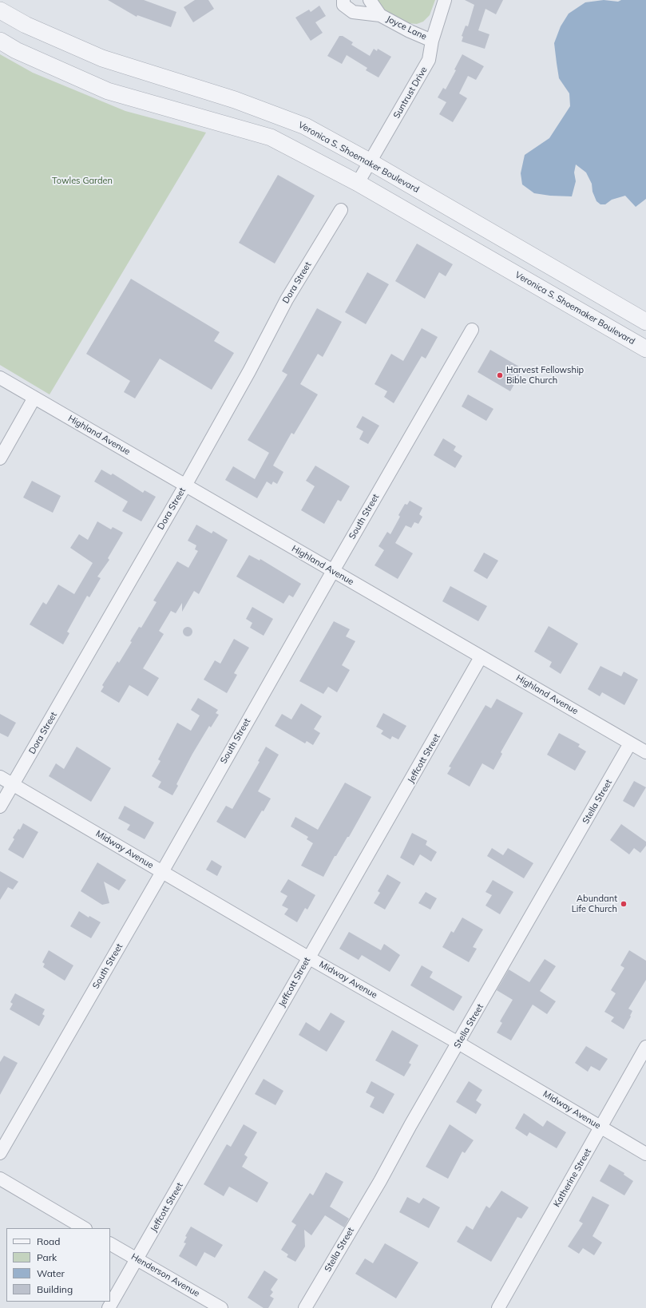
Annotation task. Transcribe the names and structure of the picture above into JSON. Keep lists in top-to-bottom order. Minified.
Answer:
{"streets":{"street":["Joyce Lane","Suntrust Drive","Veronica S. Shoemaker Boulevard","Dora Street","Highland Avenue","South Street","Jeffcott Street","Stella Street","Midway Avenue","Katherine Street","Henderson Avenue"]},"crossings":[["Joyce Lane","Suntrust Drive"],["Suntrust Drive","Veronica S. Shoemaker Boulevard"],["Dora Street","Highland Avenue"],["Dora Street","Midway Avenue"],["Highland Avenue","South Street"],["Highland Avenue","Jeffcott Street"],["Highland Avenue","Stella Street"],["South Street","Midway Avenue"],["Jeffcott Street","Midway Avenue"],["Jeffcott Street","Henderson Avenue"],["Stella Street","Midway Avenue"],["Midway Avenue","Katherine Street"]],"parks":["Towles Garden"],"places":["Harvest Fellowship Bible Church","Abundant Life Church"],"legend":["Road","Park","Water","Building"]}
